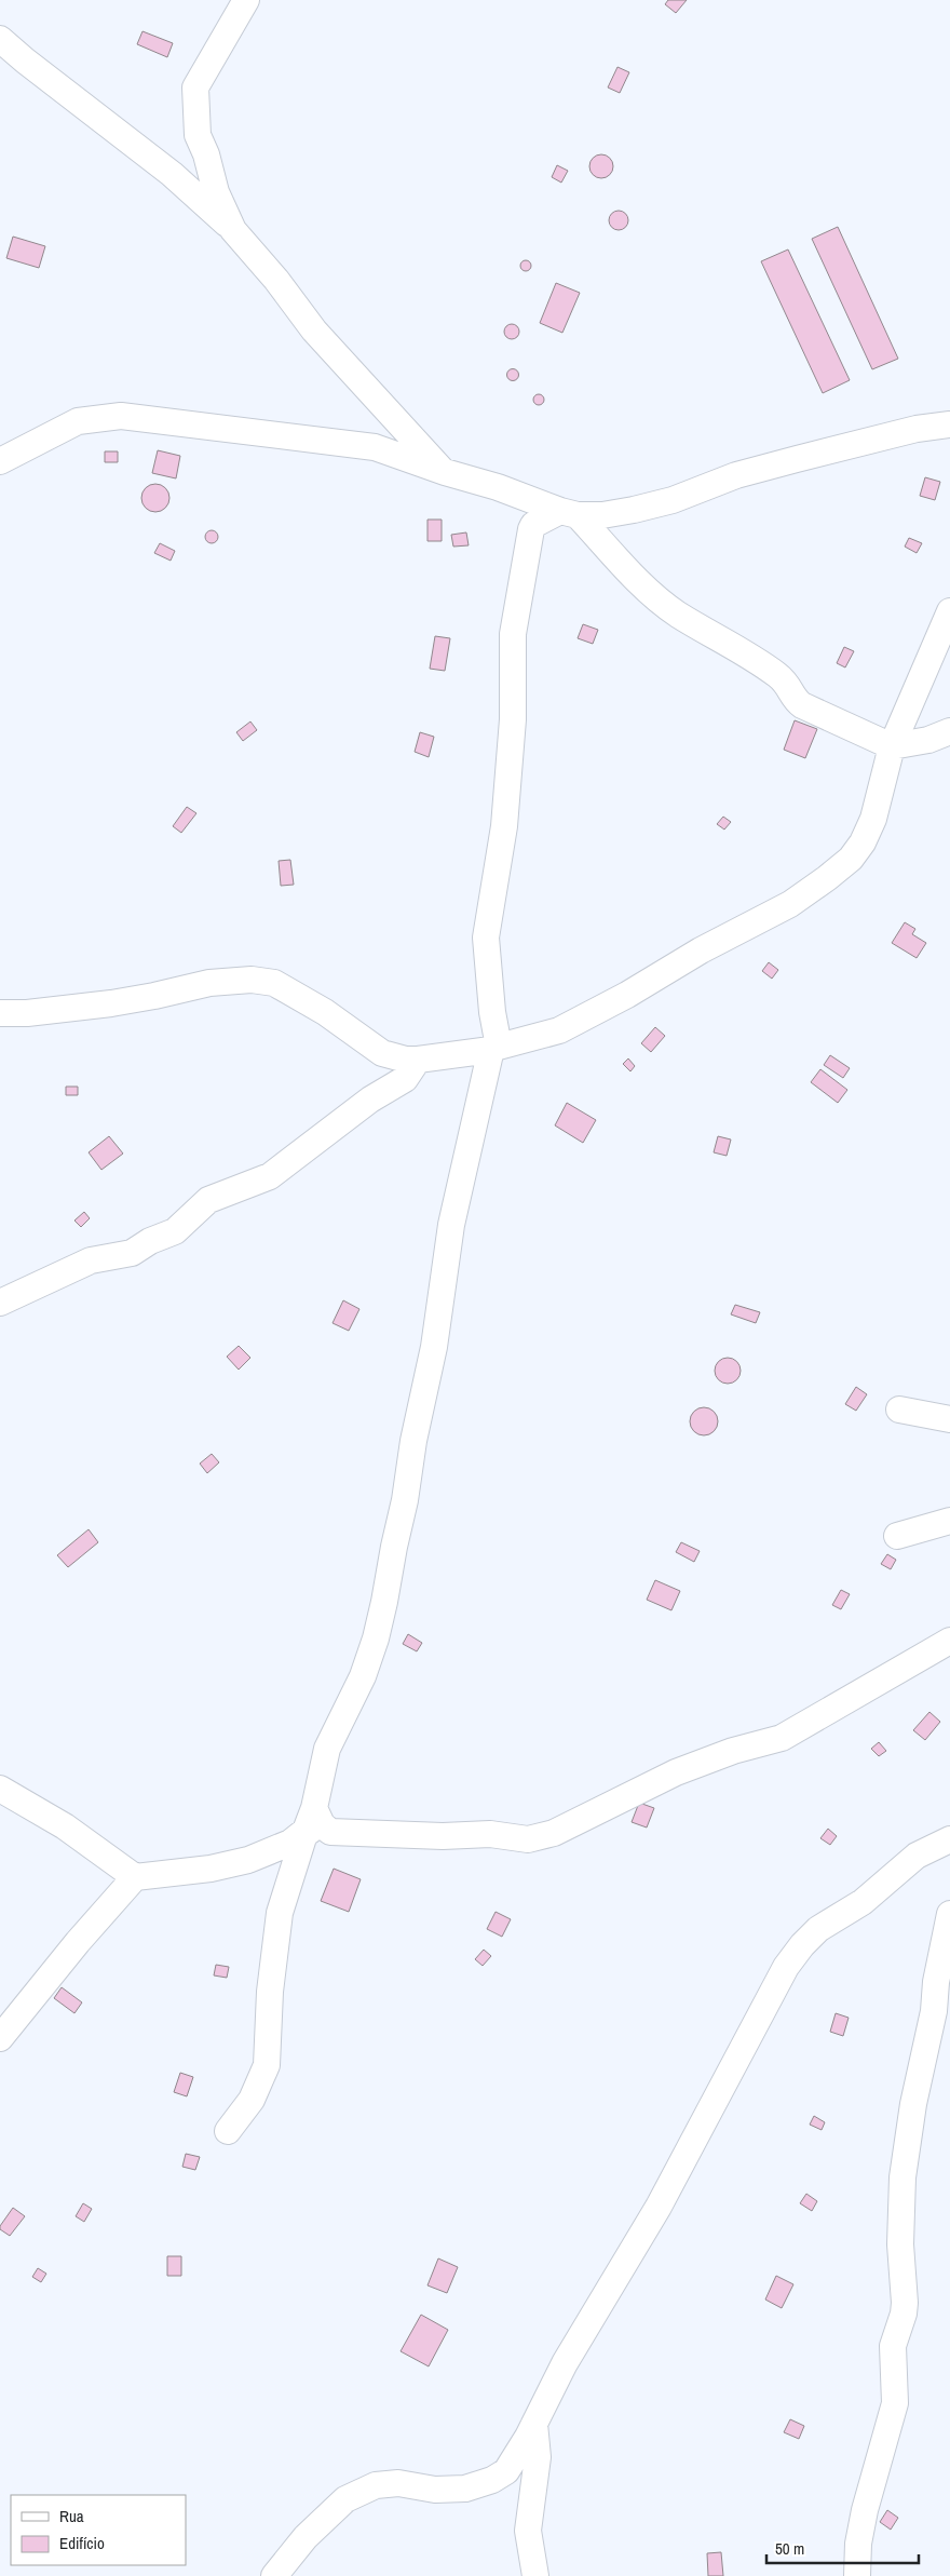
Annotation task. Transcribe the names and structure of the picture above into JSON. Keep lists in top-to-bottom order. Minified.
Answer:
{"legend":["Rua","Edifício"],"scale_bar":"50 m"}
